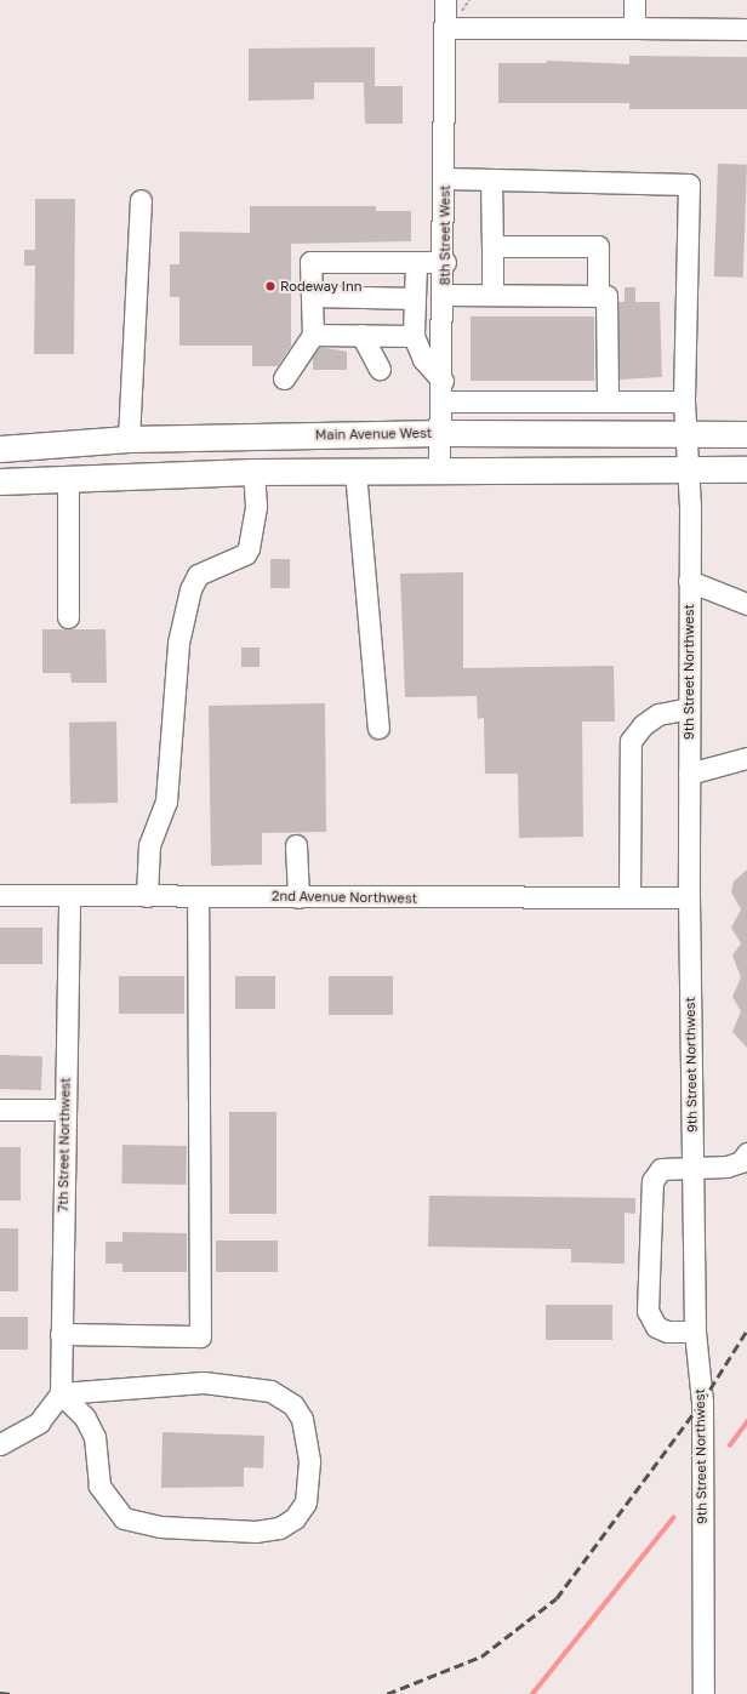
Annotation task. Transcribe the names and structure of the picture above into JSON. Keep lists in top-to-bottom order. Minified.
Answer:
{"streets":{"main road":["Main Avenue West"],"street":["8th Street West","9th Street Northwest","2nd Avenue Northwest","7th Street Northwest"]},"crossings":[["8th Street West","Main Avenue West"],["Main Avenue West","9th Street Northwest"],["9th Street Northwest","2nd Avenue Northwest"],["2nd Avenue Northwest","7th Street Northwest"]],"places":["Rodeway Inn"]}
